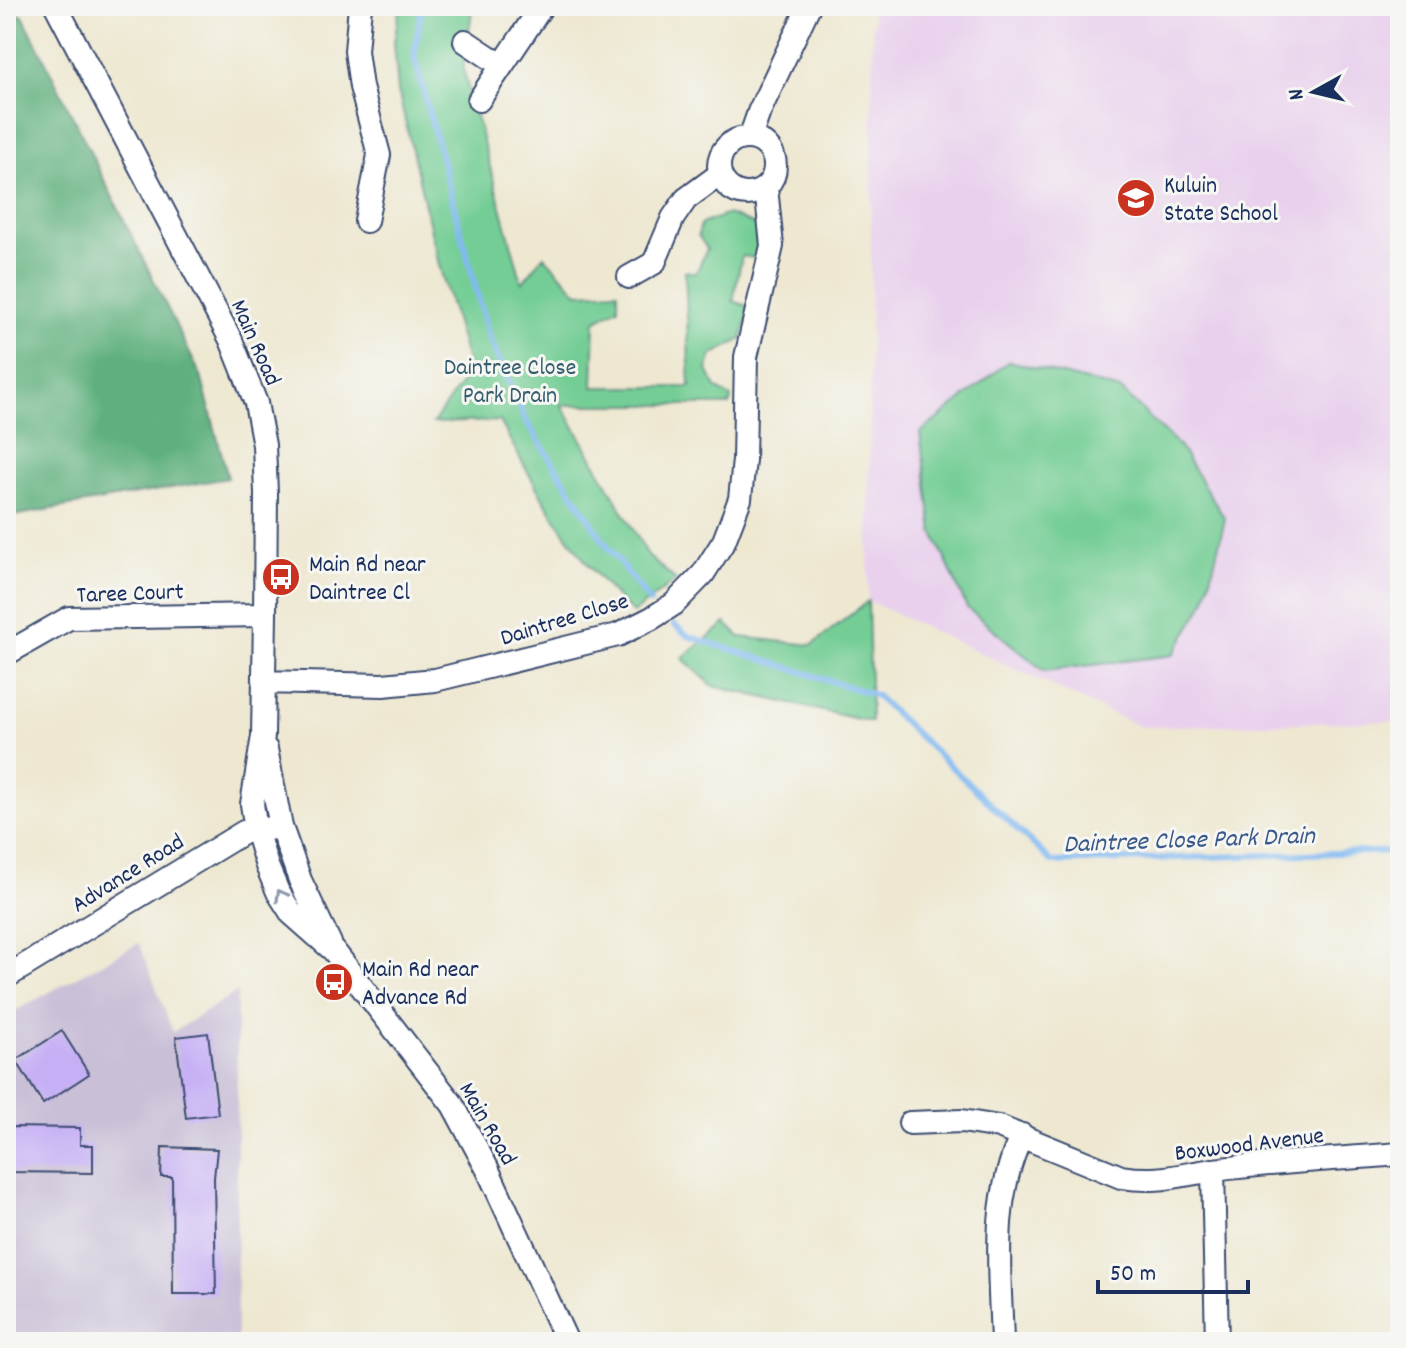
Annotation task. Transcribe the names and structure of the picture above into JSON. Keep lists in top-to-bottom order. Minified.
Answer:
{"streets":{"street":["Main Road","Taree Court","Daintree Close","Advance Road","Boxwood Avenue"]},"crossings":[["Main Road","Taree Court"],["Main Road","Daintree Close"],["Main Road","Advance Road"]],"water":["Daintree Close Park Drain"],"parks":["Daintree Close Park Drain"],"places":{"school or university":["Kuluin State School"],"bus stop":["Main Rd near Daintree Cl","Main Rd near Advance Rd"]},"scale_bar":"50 m","north":"left"}
